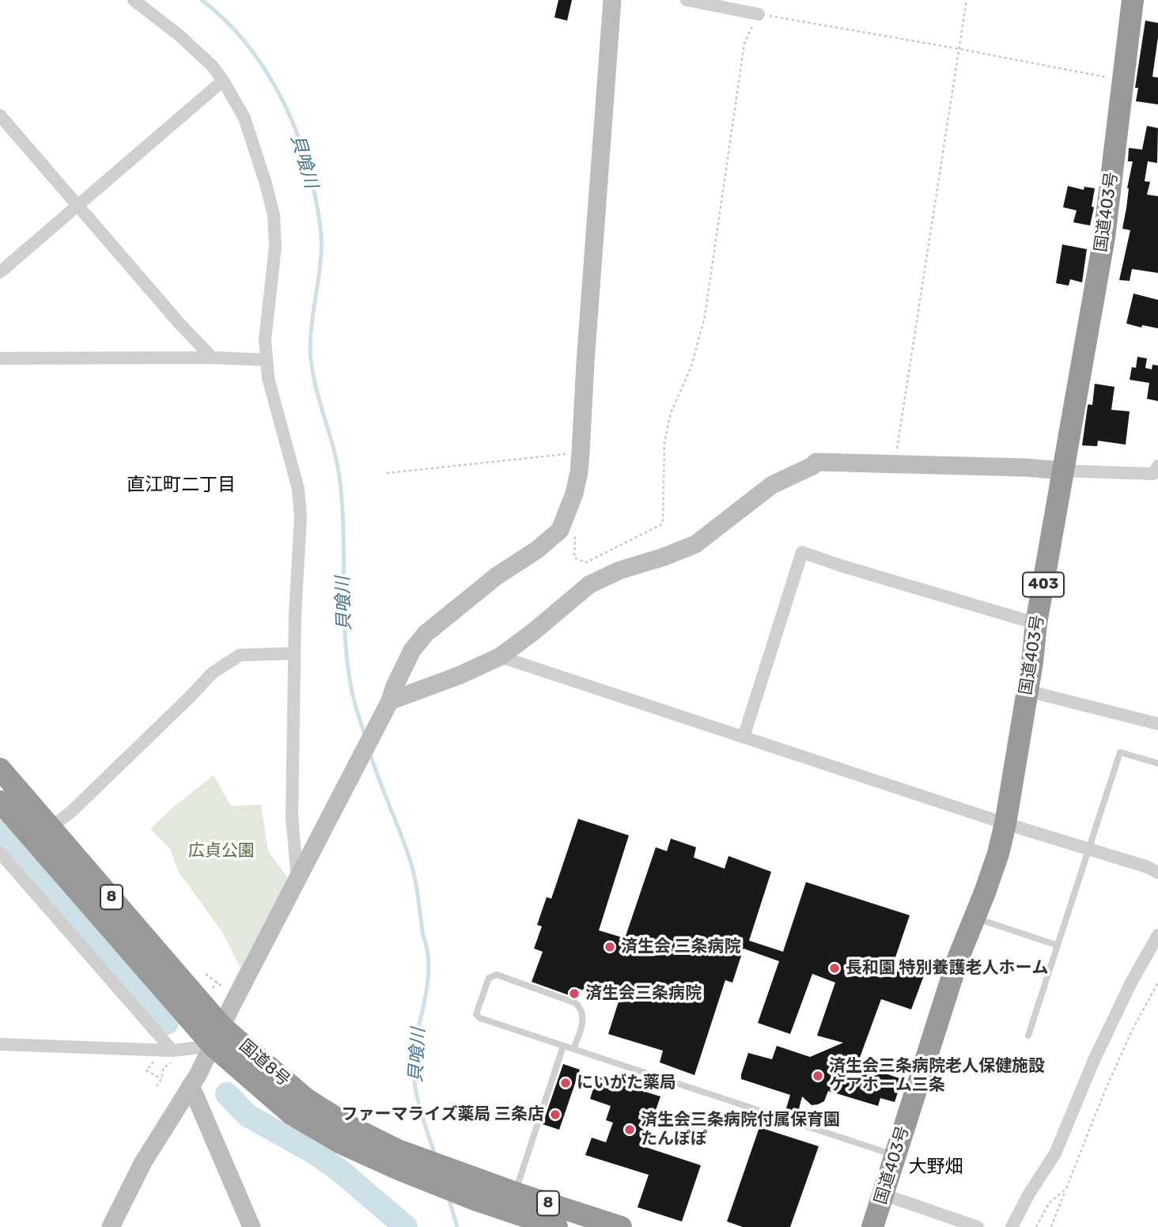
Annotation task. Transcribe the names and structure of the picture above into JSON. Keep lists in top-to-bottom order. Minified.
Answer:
{"streets":{"highway":["国道403号","403","8","国道8号"]},"districts":["直江町二丁目","大野畑"],"water":["貝喰川"],"parks":["広貞公園"],"places":["済生会 三条病院","長和園 特別養護老人ホーム","済生会三条病院","済生会三条病院老人保健施設 ケアホーム三条","にいがた薬局","ファーマライズ薬局 三条店","済生会三条病院付属保育園 たんぽぽ"]}
